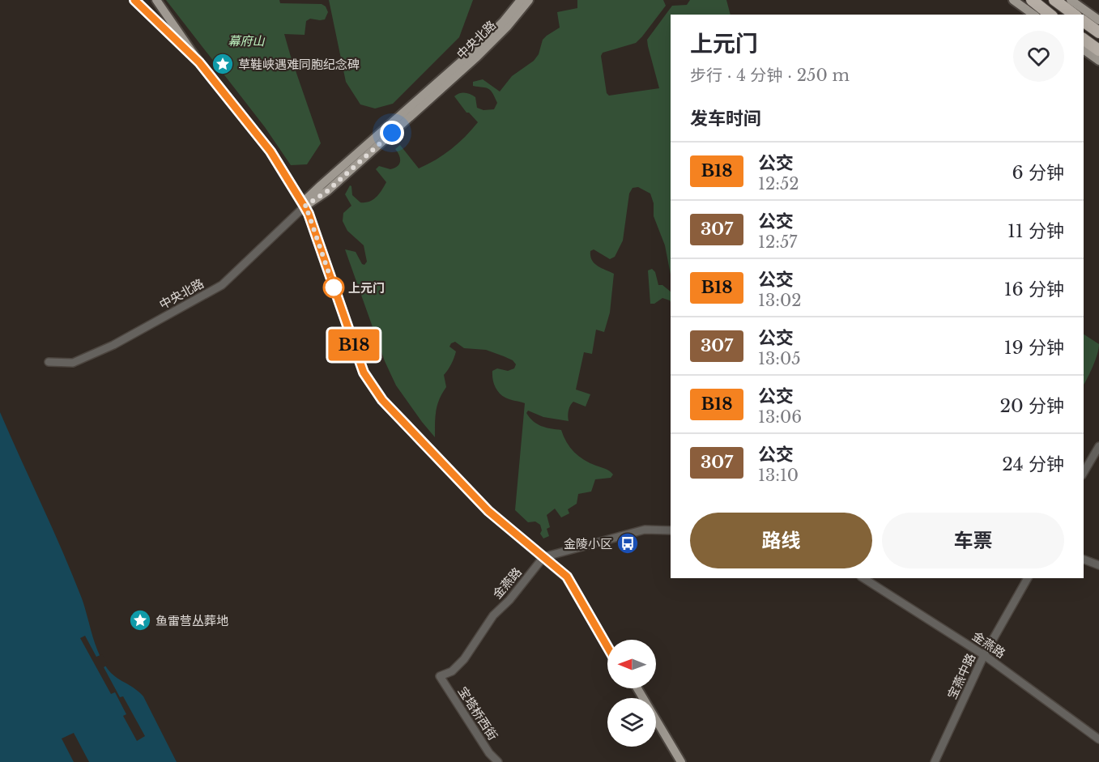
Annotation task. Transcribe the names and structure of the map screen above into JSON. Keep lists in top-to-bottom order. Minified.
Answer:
{"streets":{"main road":["中央北路"],"street":["金燕路","宝燕中路","宝塔桥西街"]},"crossings":[["金燕路","宝燕中路"],["金燕路","宝塔桥西街"]],"parks":["幕府山"],"places":{"place":["草鞋峡遇难同胞纪念碑","鱼雷营丛葬地"],"other":["上元门"],"bus stop":["金陵小区"]},"lines":["bus line B18"],"north":"left","page":{"on_map":"B18","heading":[["上元门","步行 · 4 分钟 · 250 m"],"发车时间"],"list":[{"mark":"B18","name":"公交","note":"12:52","value":"6 分钟"},{"mark":"307","name":"公交","note":"12:57","value":"11 分钟"},{"mark":"B18","name":"公交","note":"13:02","value":"16 分钟"},{"mark":"307","name":"公交","note":"13:05","value":"19 分钟"},{"mark":"B18","name":"公交","note":"13:06","value":"20 分钟"},{"mark":"307","name":"公交","note":"13:10","value":"24 分钟"}],"buttons":["路线","车票"]}}
